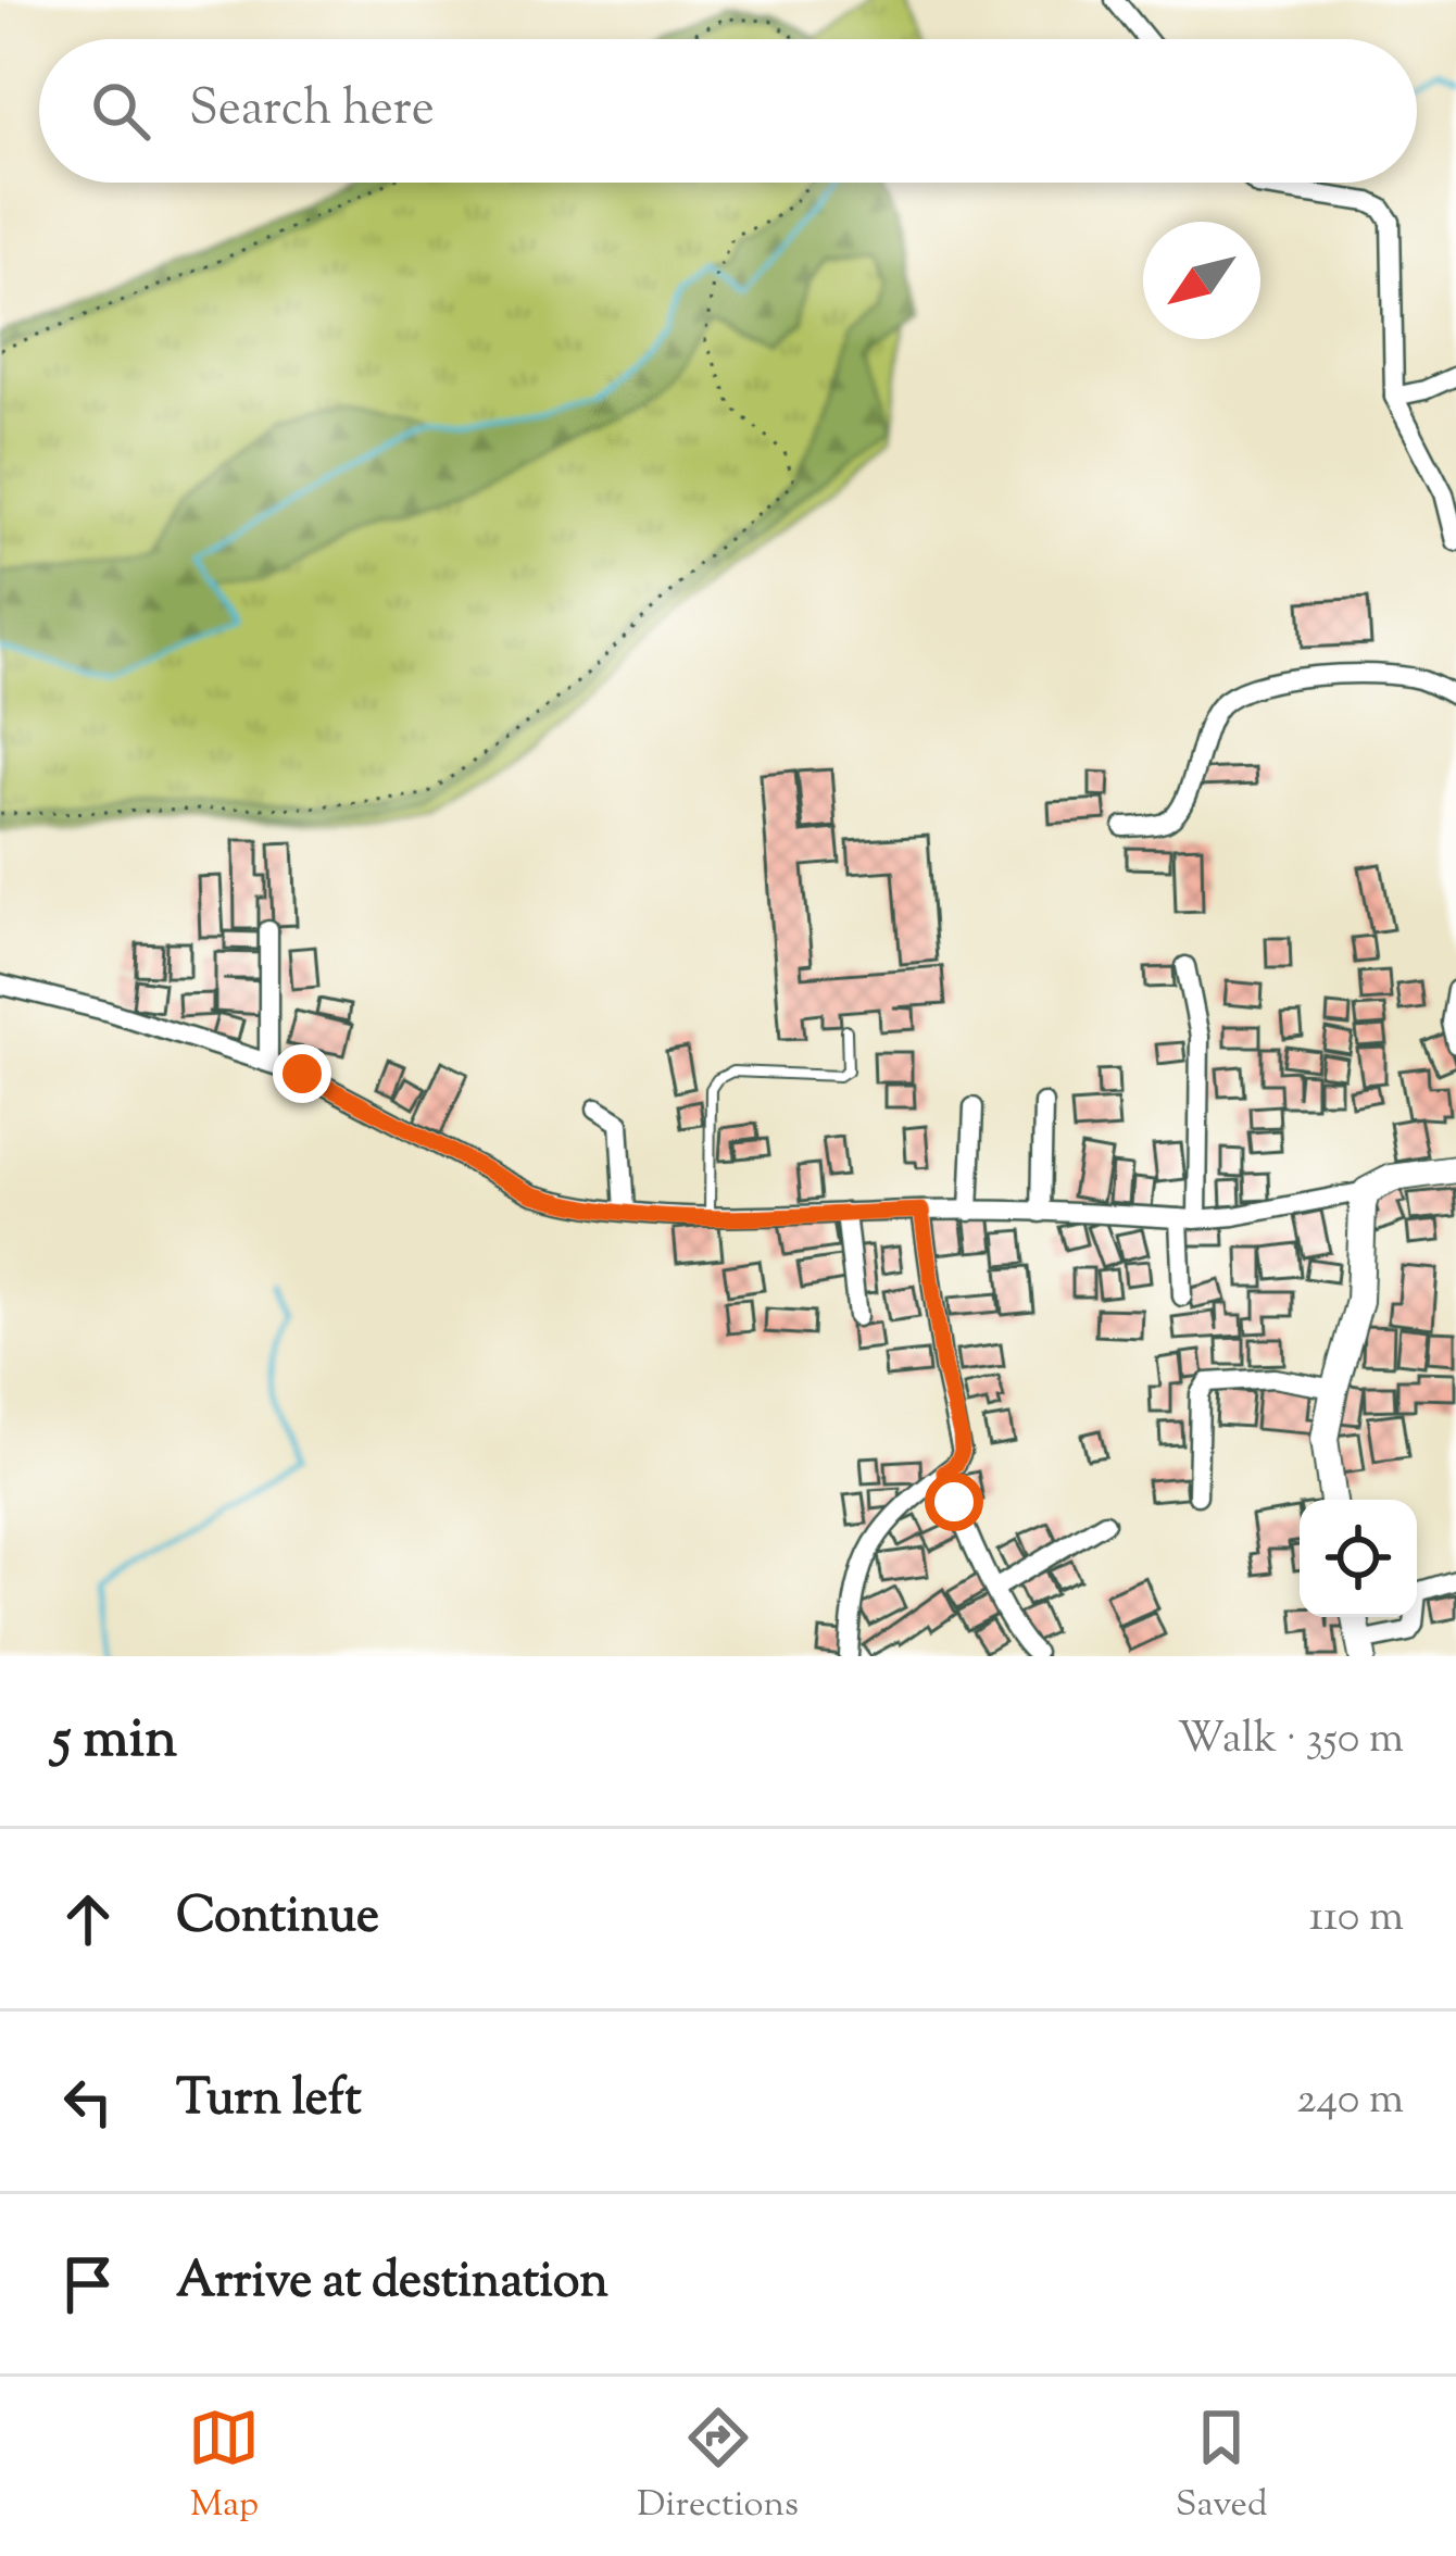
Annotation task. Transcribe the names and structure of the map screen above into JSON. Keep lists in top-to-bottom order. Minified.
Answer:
{"north":"bottom left","page":{"search":"Search here","heading":["5 min","Walk · 350 m"],"list":[["Continue","110 m"],["Turn left","240 m"],"Arrive at destination"],"nav":["Map","Directions","Saved"]}}
